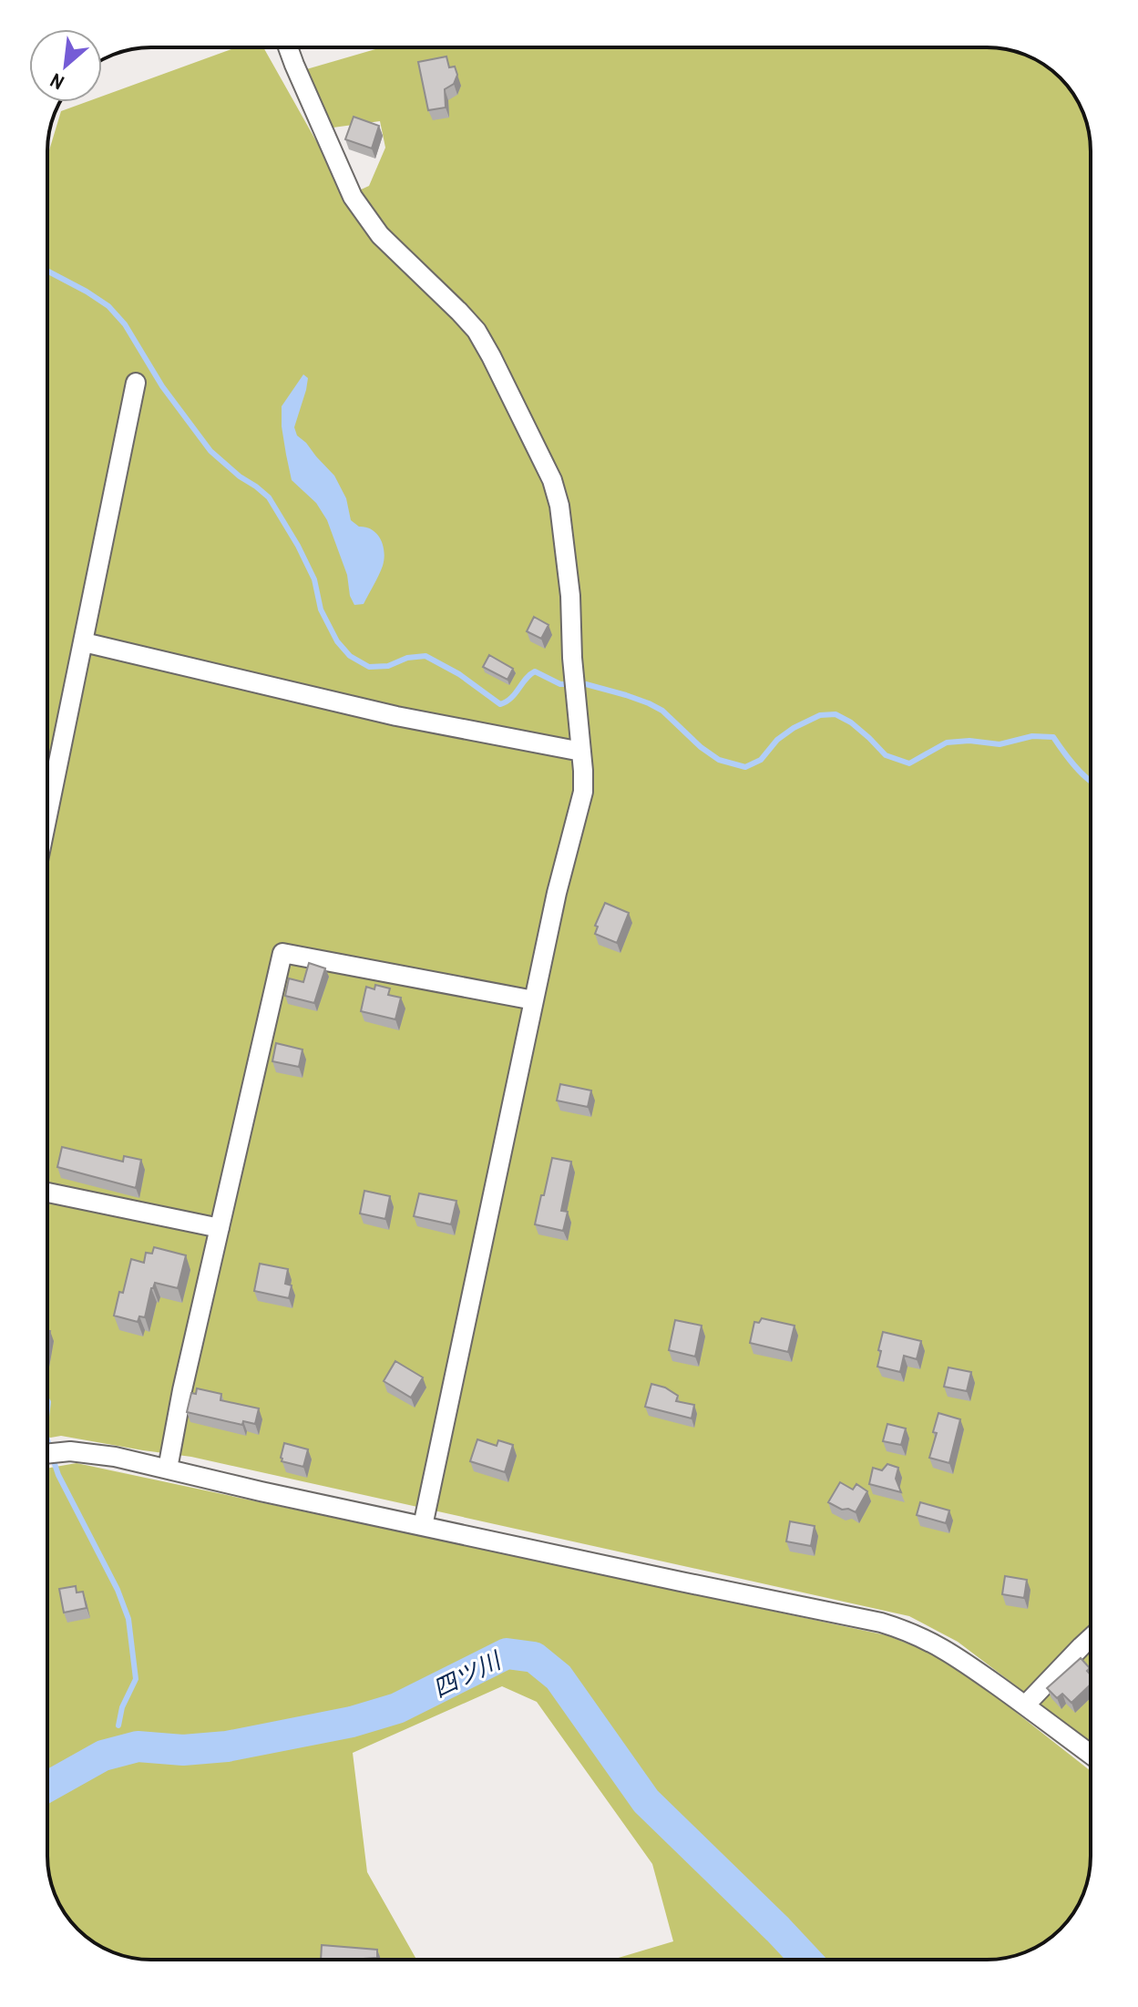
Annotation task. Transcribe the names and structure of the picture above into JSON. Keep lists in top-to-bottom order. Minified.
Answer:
{"water":["四ツ川"],"north":"bottom left"}
